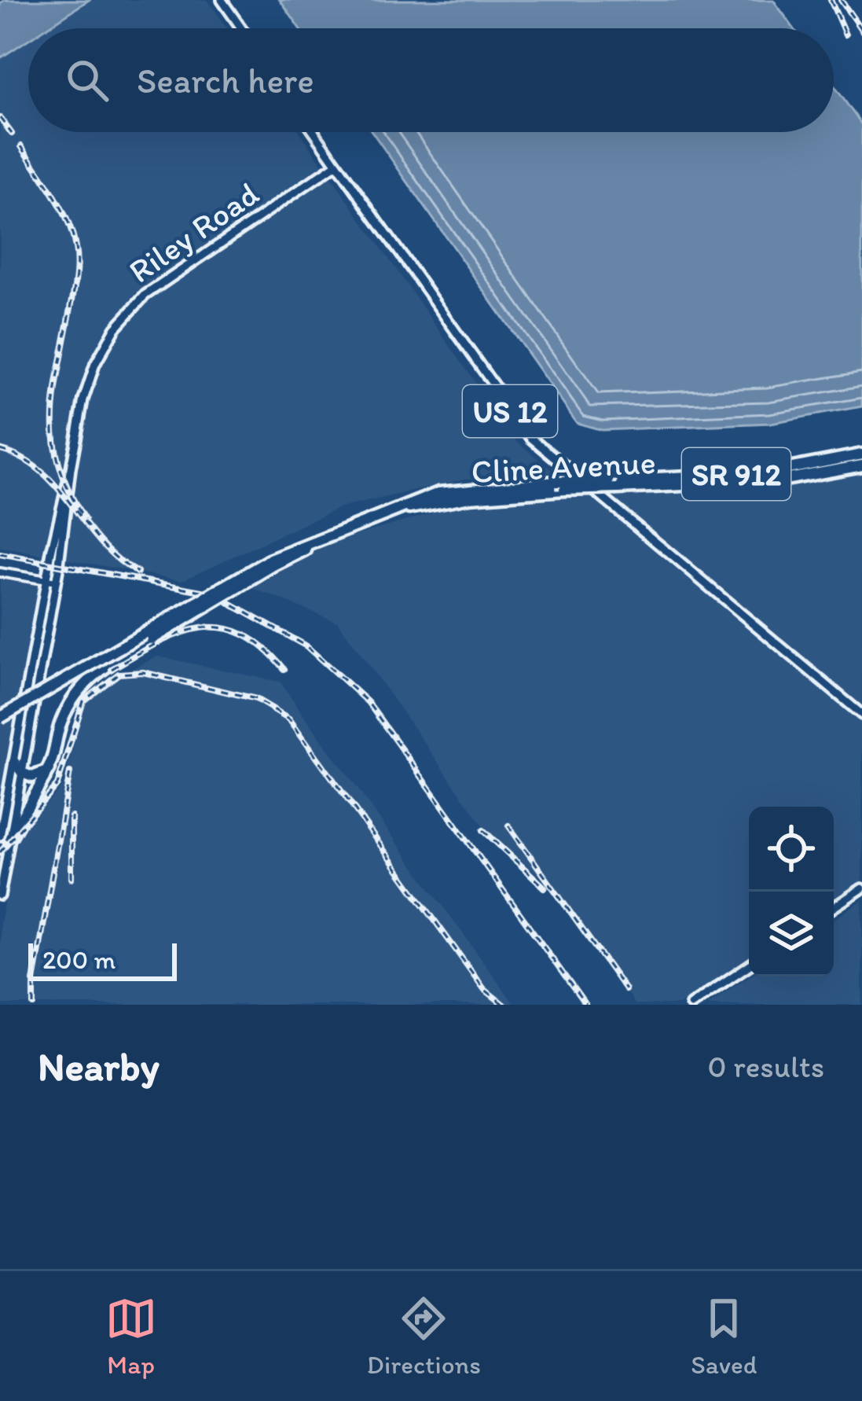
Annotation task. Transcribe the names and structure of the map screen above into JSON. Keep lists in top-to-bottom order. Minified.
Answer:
{"streets":{"highway":["Cline Avenue","SR 912"],"main road":["Riley Road","US 12"]},"crossings":[["Riley Road","US 12"]],"scale_bar":"200 m","page":{"search":"Search here","scale":"200 m","heading":["Nearby","0 results"],"nav":["Map","Directions","Saved"]}}
